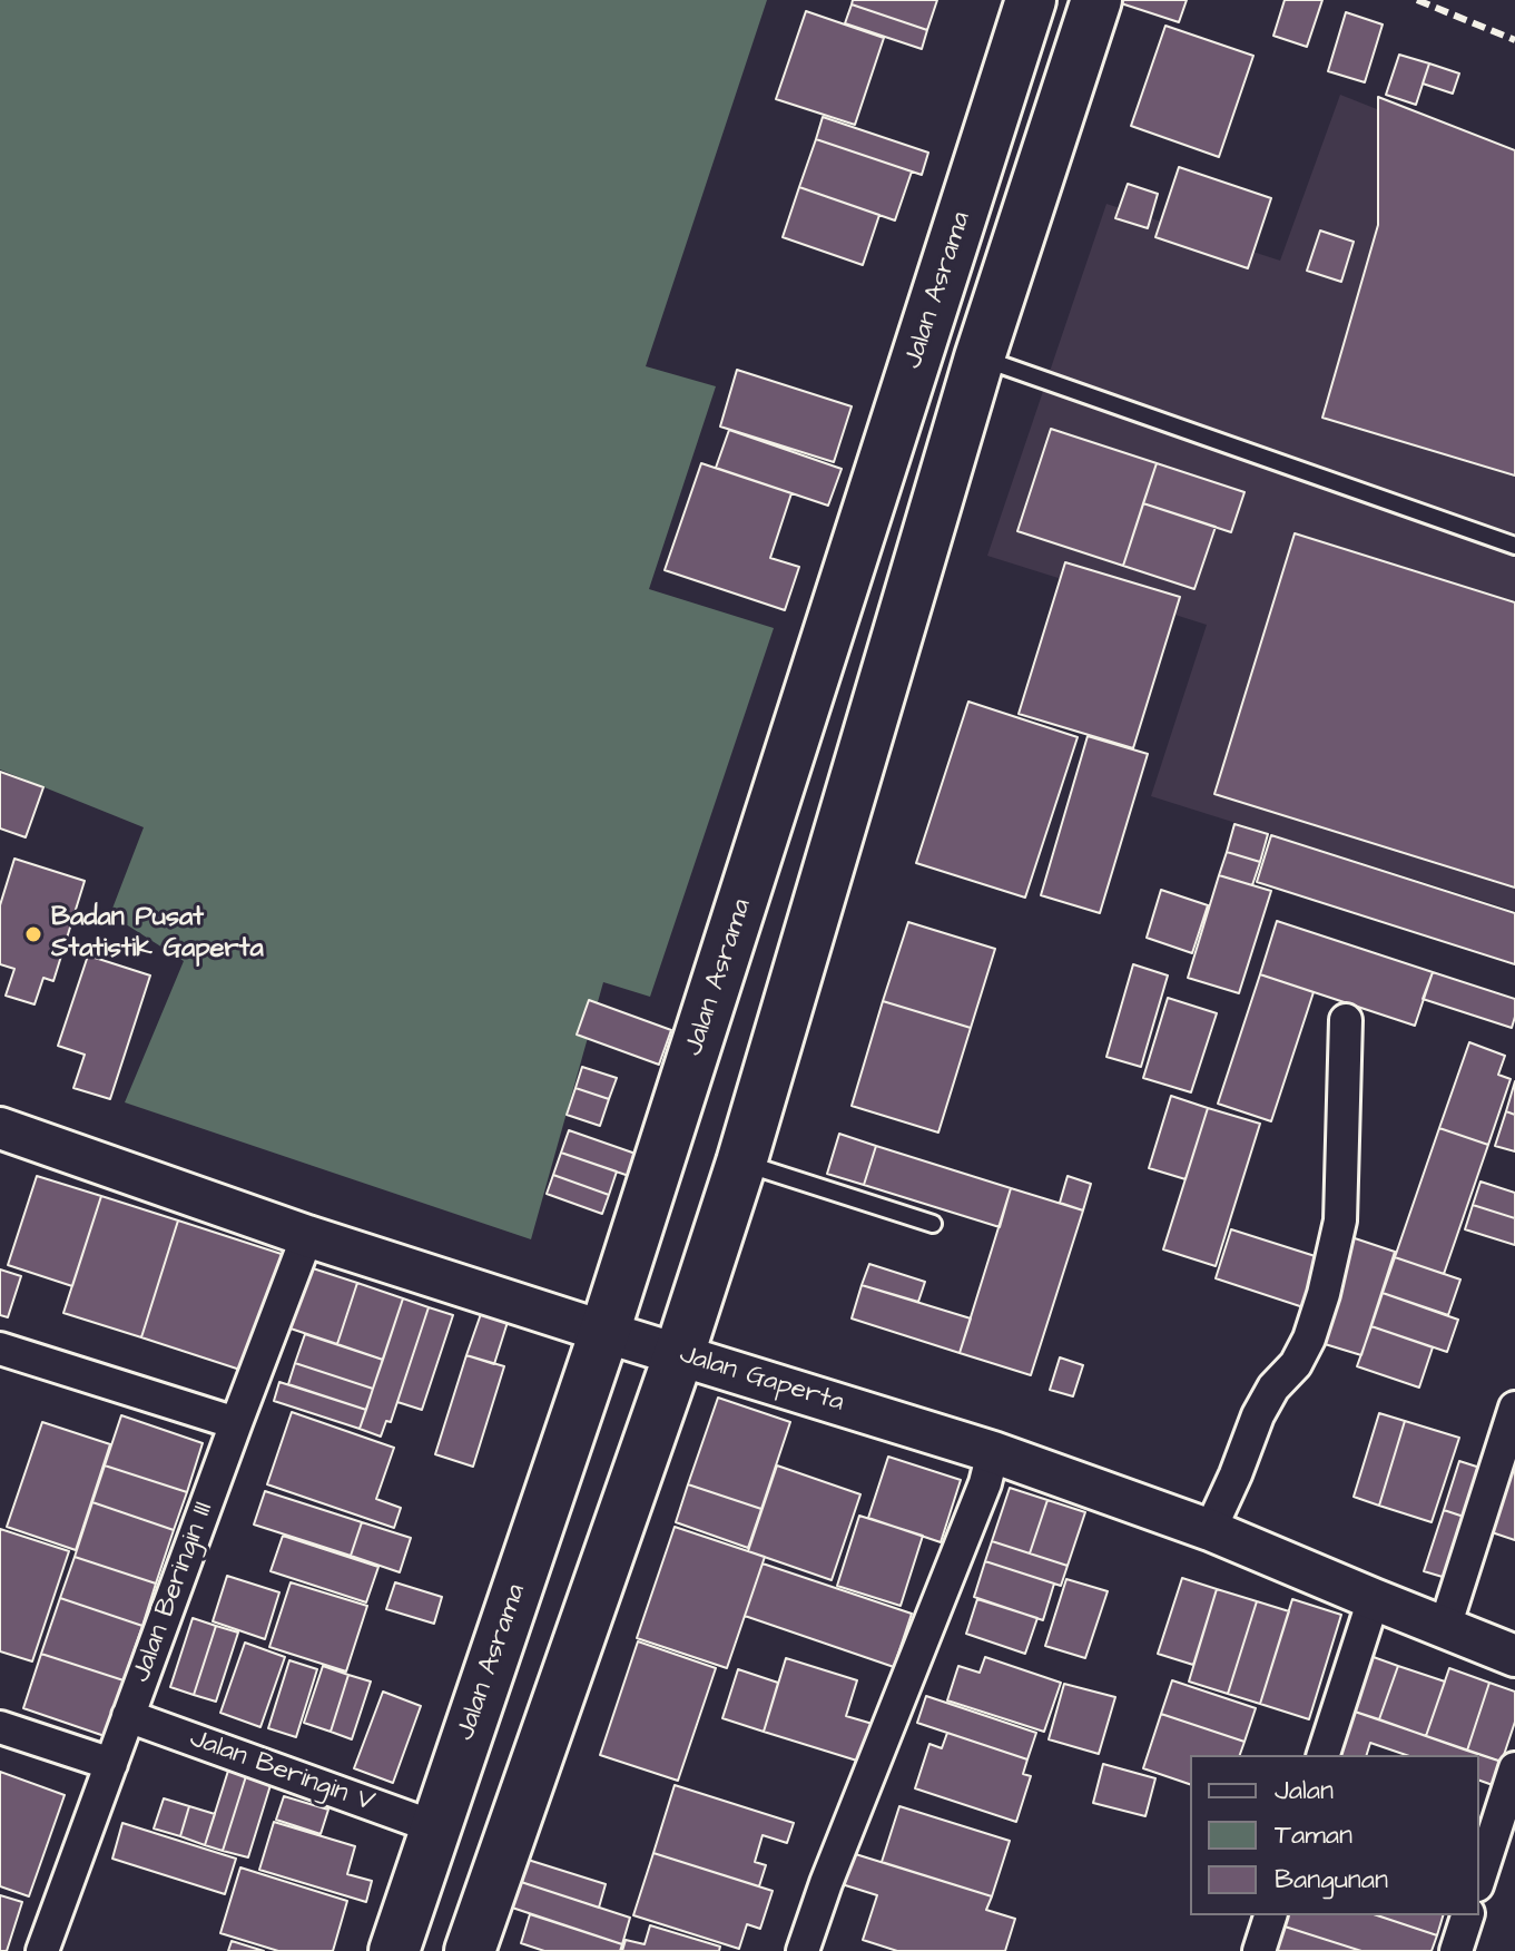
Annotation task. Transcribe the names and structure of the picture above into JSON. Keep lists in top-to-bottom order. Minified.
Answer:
{"streets":{"highway":["Jalan Asrama"],"street":["Jalan Gaperta","Jalan Beringin III","Jalan Beringin V"]},"crossings":[["Jalan Asrama","Jalan Gaperta"],["Jalan Asrama","Jalan Beringin V"],["Jalan Gaperta","Jalan Beringin III"],["Jalan Beringin III","Jalan Beringin V"]],"places":["Badan Pusat Statistik Gaperta"],"legend":["Jalan","Taman","Bangunan"]}
